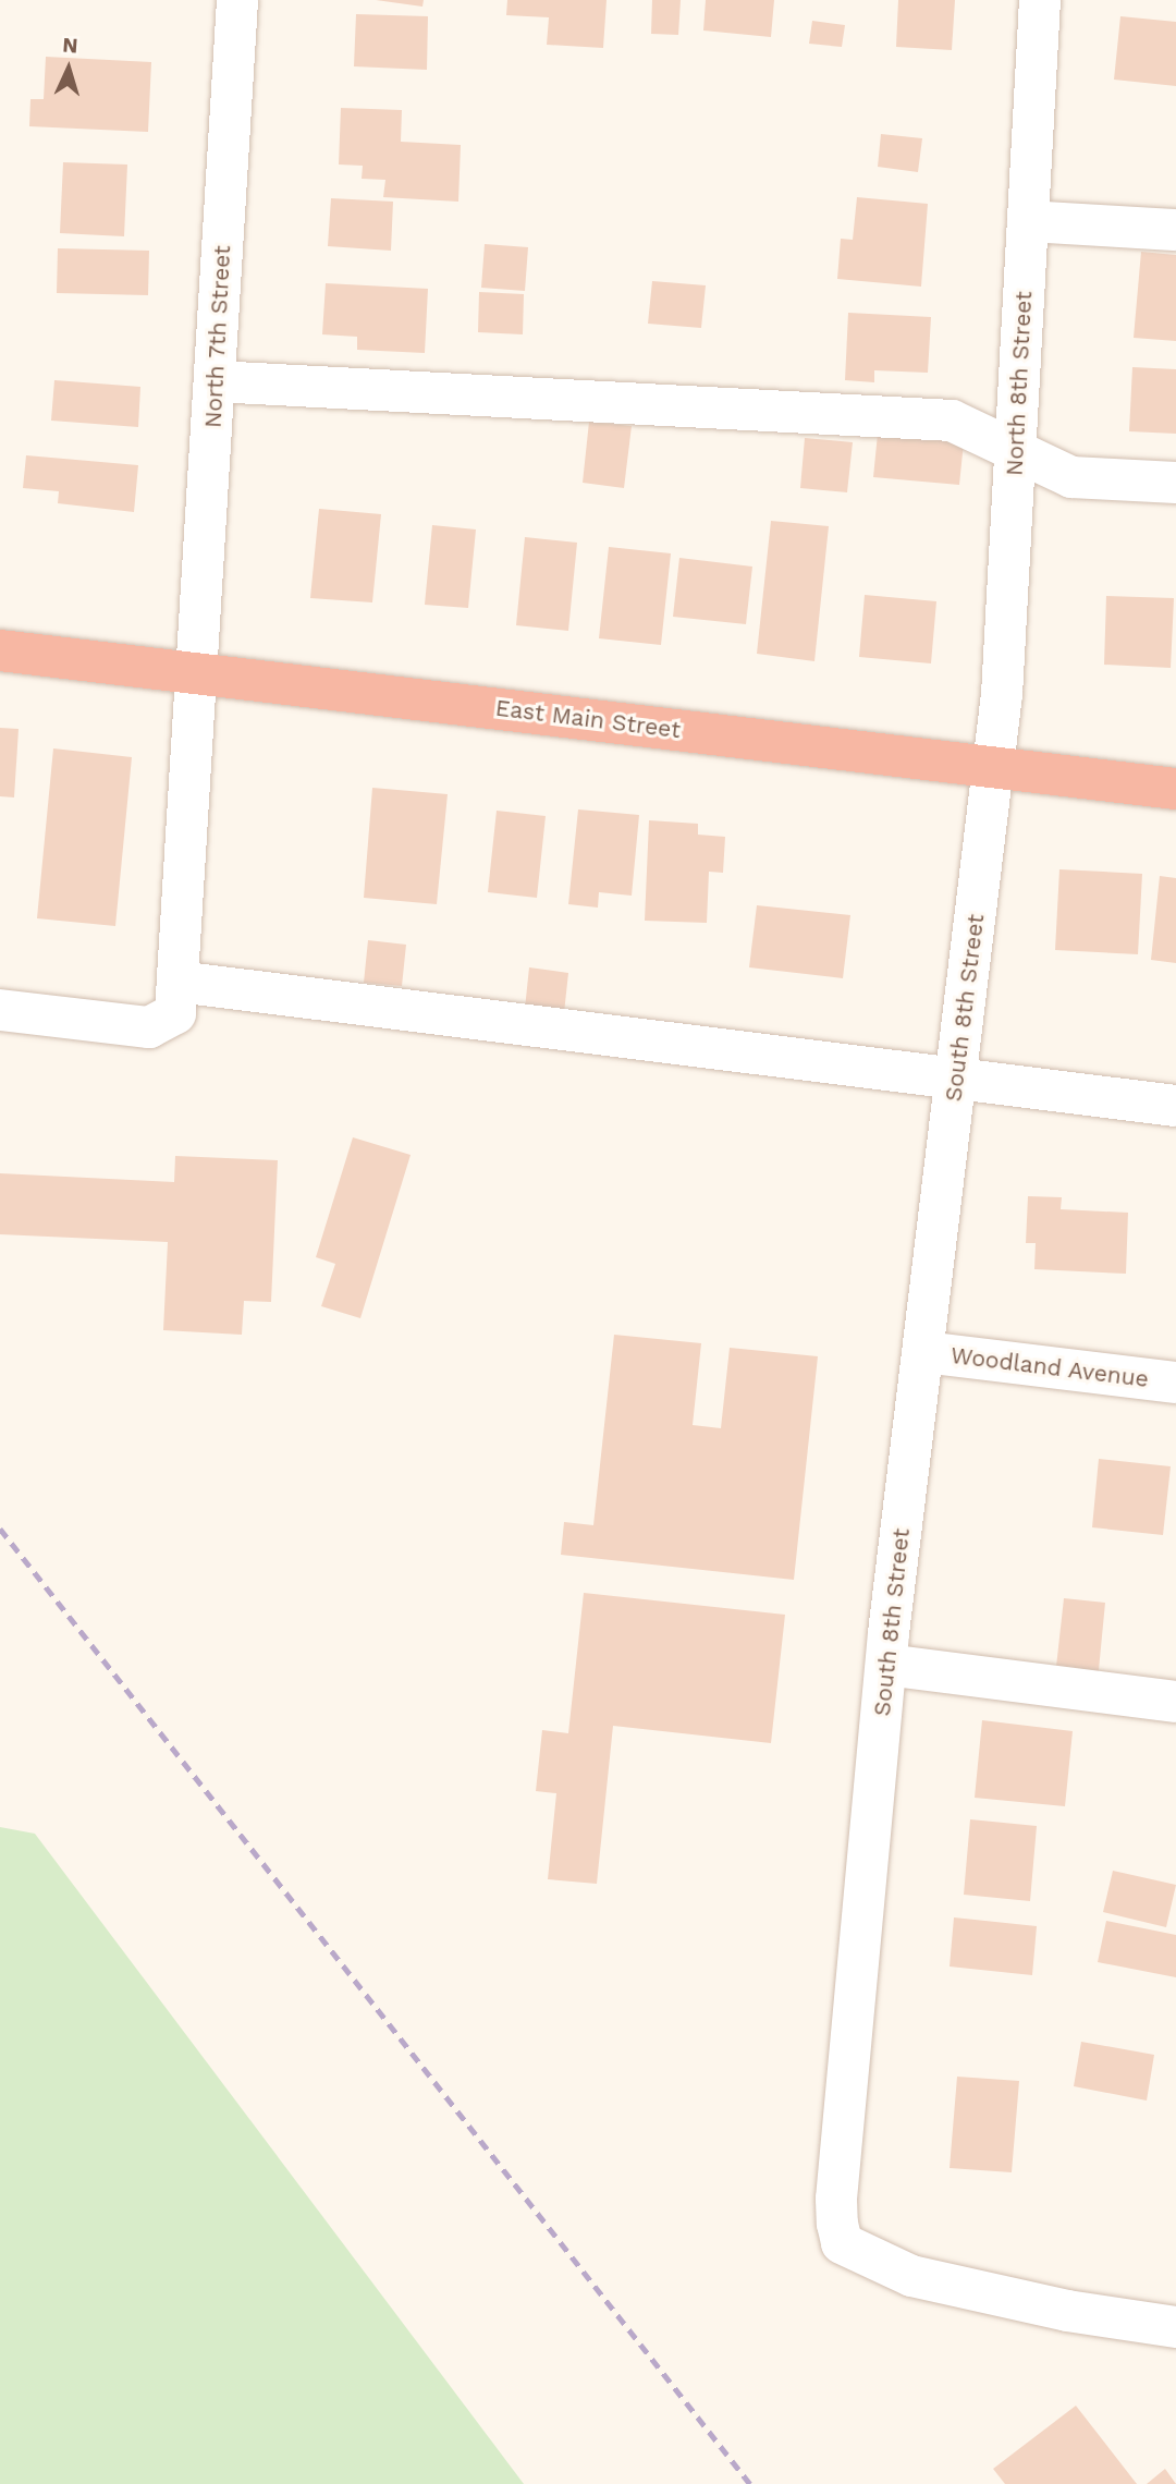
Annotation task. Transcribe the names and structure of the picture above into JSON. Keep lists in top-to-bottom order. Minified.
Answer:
{"streets":{"highway":["East Main Street"],"street":["North 7th Street","North 8th Street","South 8th Street","Woodland Avenue"]},"crossings":[["North 7th Street","East Main Street"],["North 8th Street","East Main Street"],["North 8th Street","South 8th Street"],["East Main Street","South 8th Street"],["South 8th Street","Woodland Avenue"]],"north":"top"}
